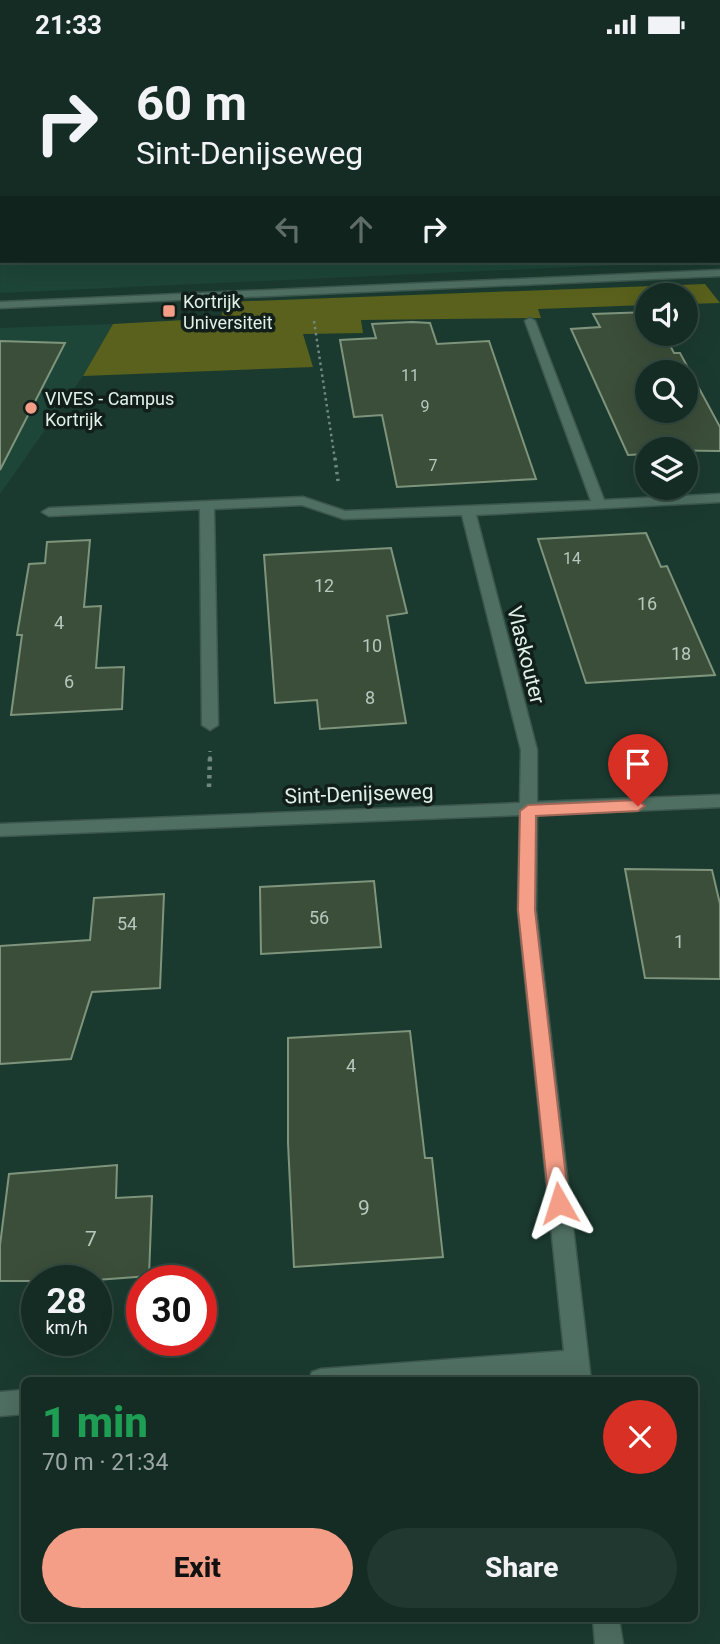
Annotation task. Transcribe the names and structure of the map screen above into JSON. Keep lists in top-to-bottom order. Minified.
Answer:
{"streets":{"street":["Vlaskouter","Sint-Denijseweg"]},"crossings":[["Vlaskouter","Sint-Denijseweg"]],"places":{"transit":["Kortrijk Universiteit"],"other":["VIVES - Campus Kortrijk"]},"house_numbers":["11","9","7","14","12","16","4","10","18","6","8","56","54","1","4","9","7"],"page":{"status":"21:33","turn":["60 m","Sint-Denijseweg"],"speed":"28 km/h","limit":"30","heading":["1 min","70 m · 21:34"],"buttons":["Exit","Share"]}}
